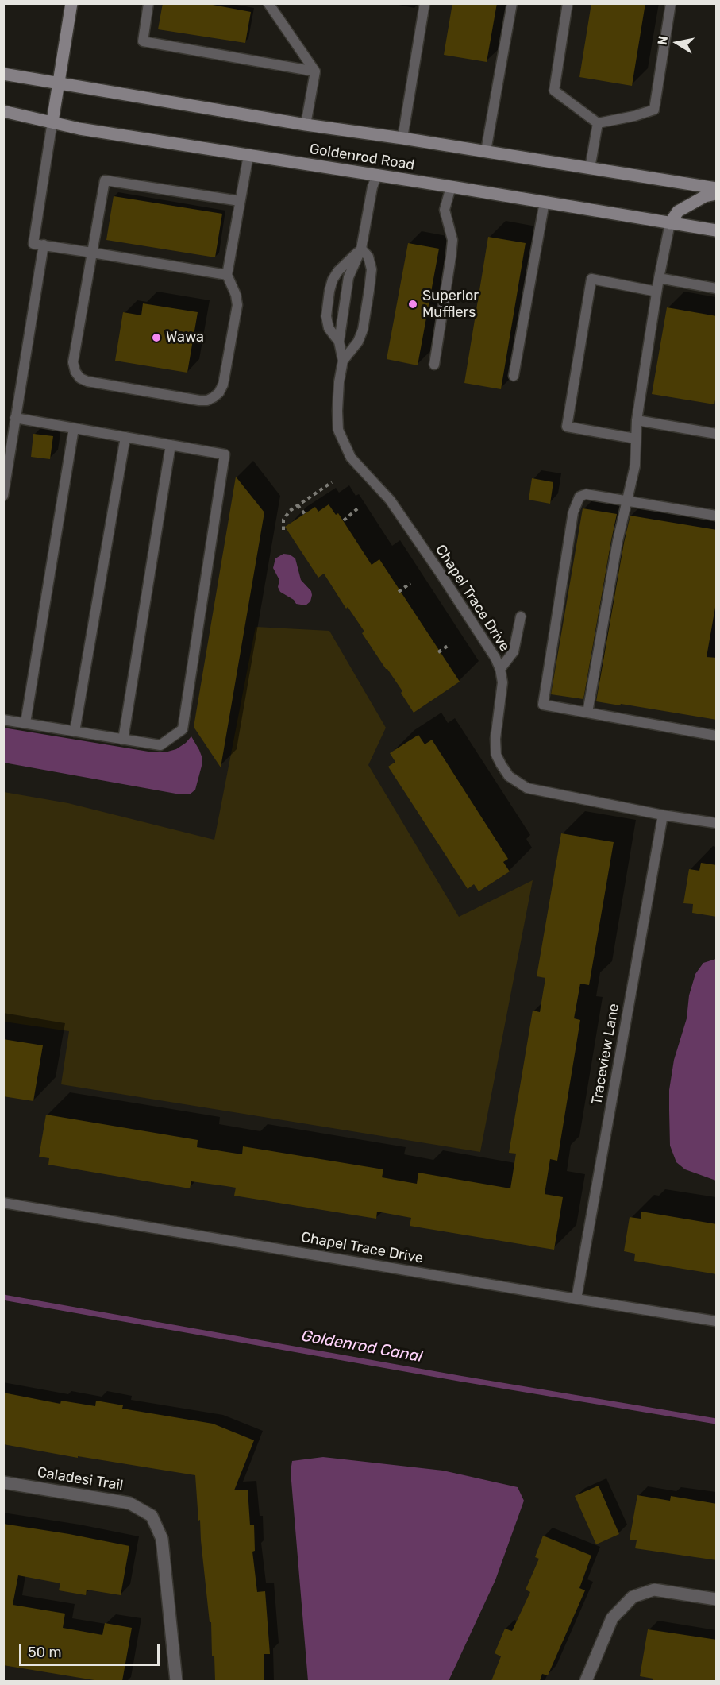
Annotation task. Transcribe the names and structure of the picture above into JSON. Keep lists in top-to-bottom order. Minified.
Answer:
{"streets":{"main road":["Goldenrod Road"],"street":["Caladesi Trail"],"lane":["Chapel Trace Drive","Traceview Lane"]},"crossings":[["Goldenrod Road","Chapel Trace Drive"],["Chapel Trace Drive","Traceview Lane"]],"water":["Goldenrod Canal"],"places":["Superior Mufflers","Wawa"],"scale_bar":"50 m","north":"left"}
